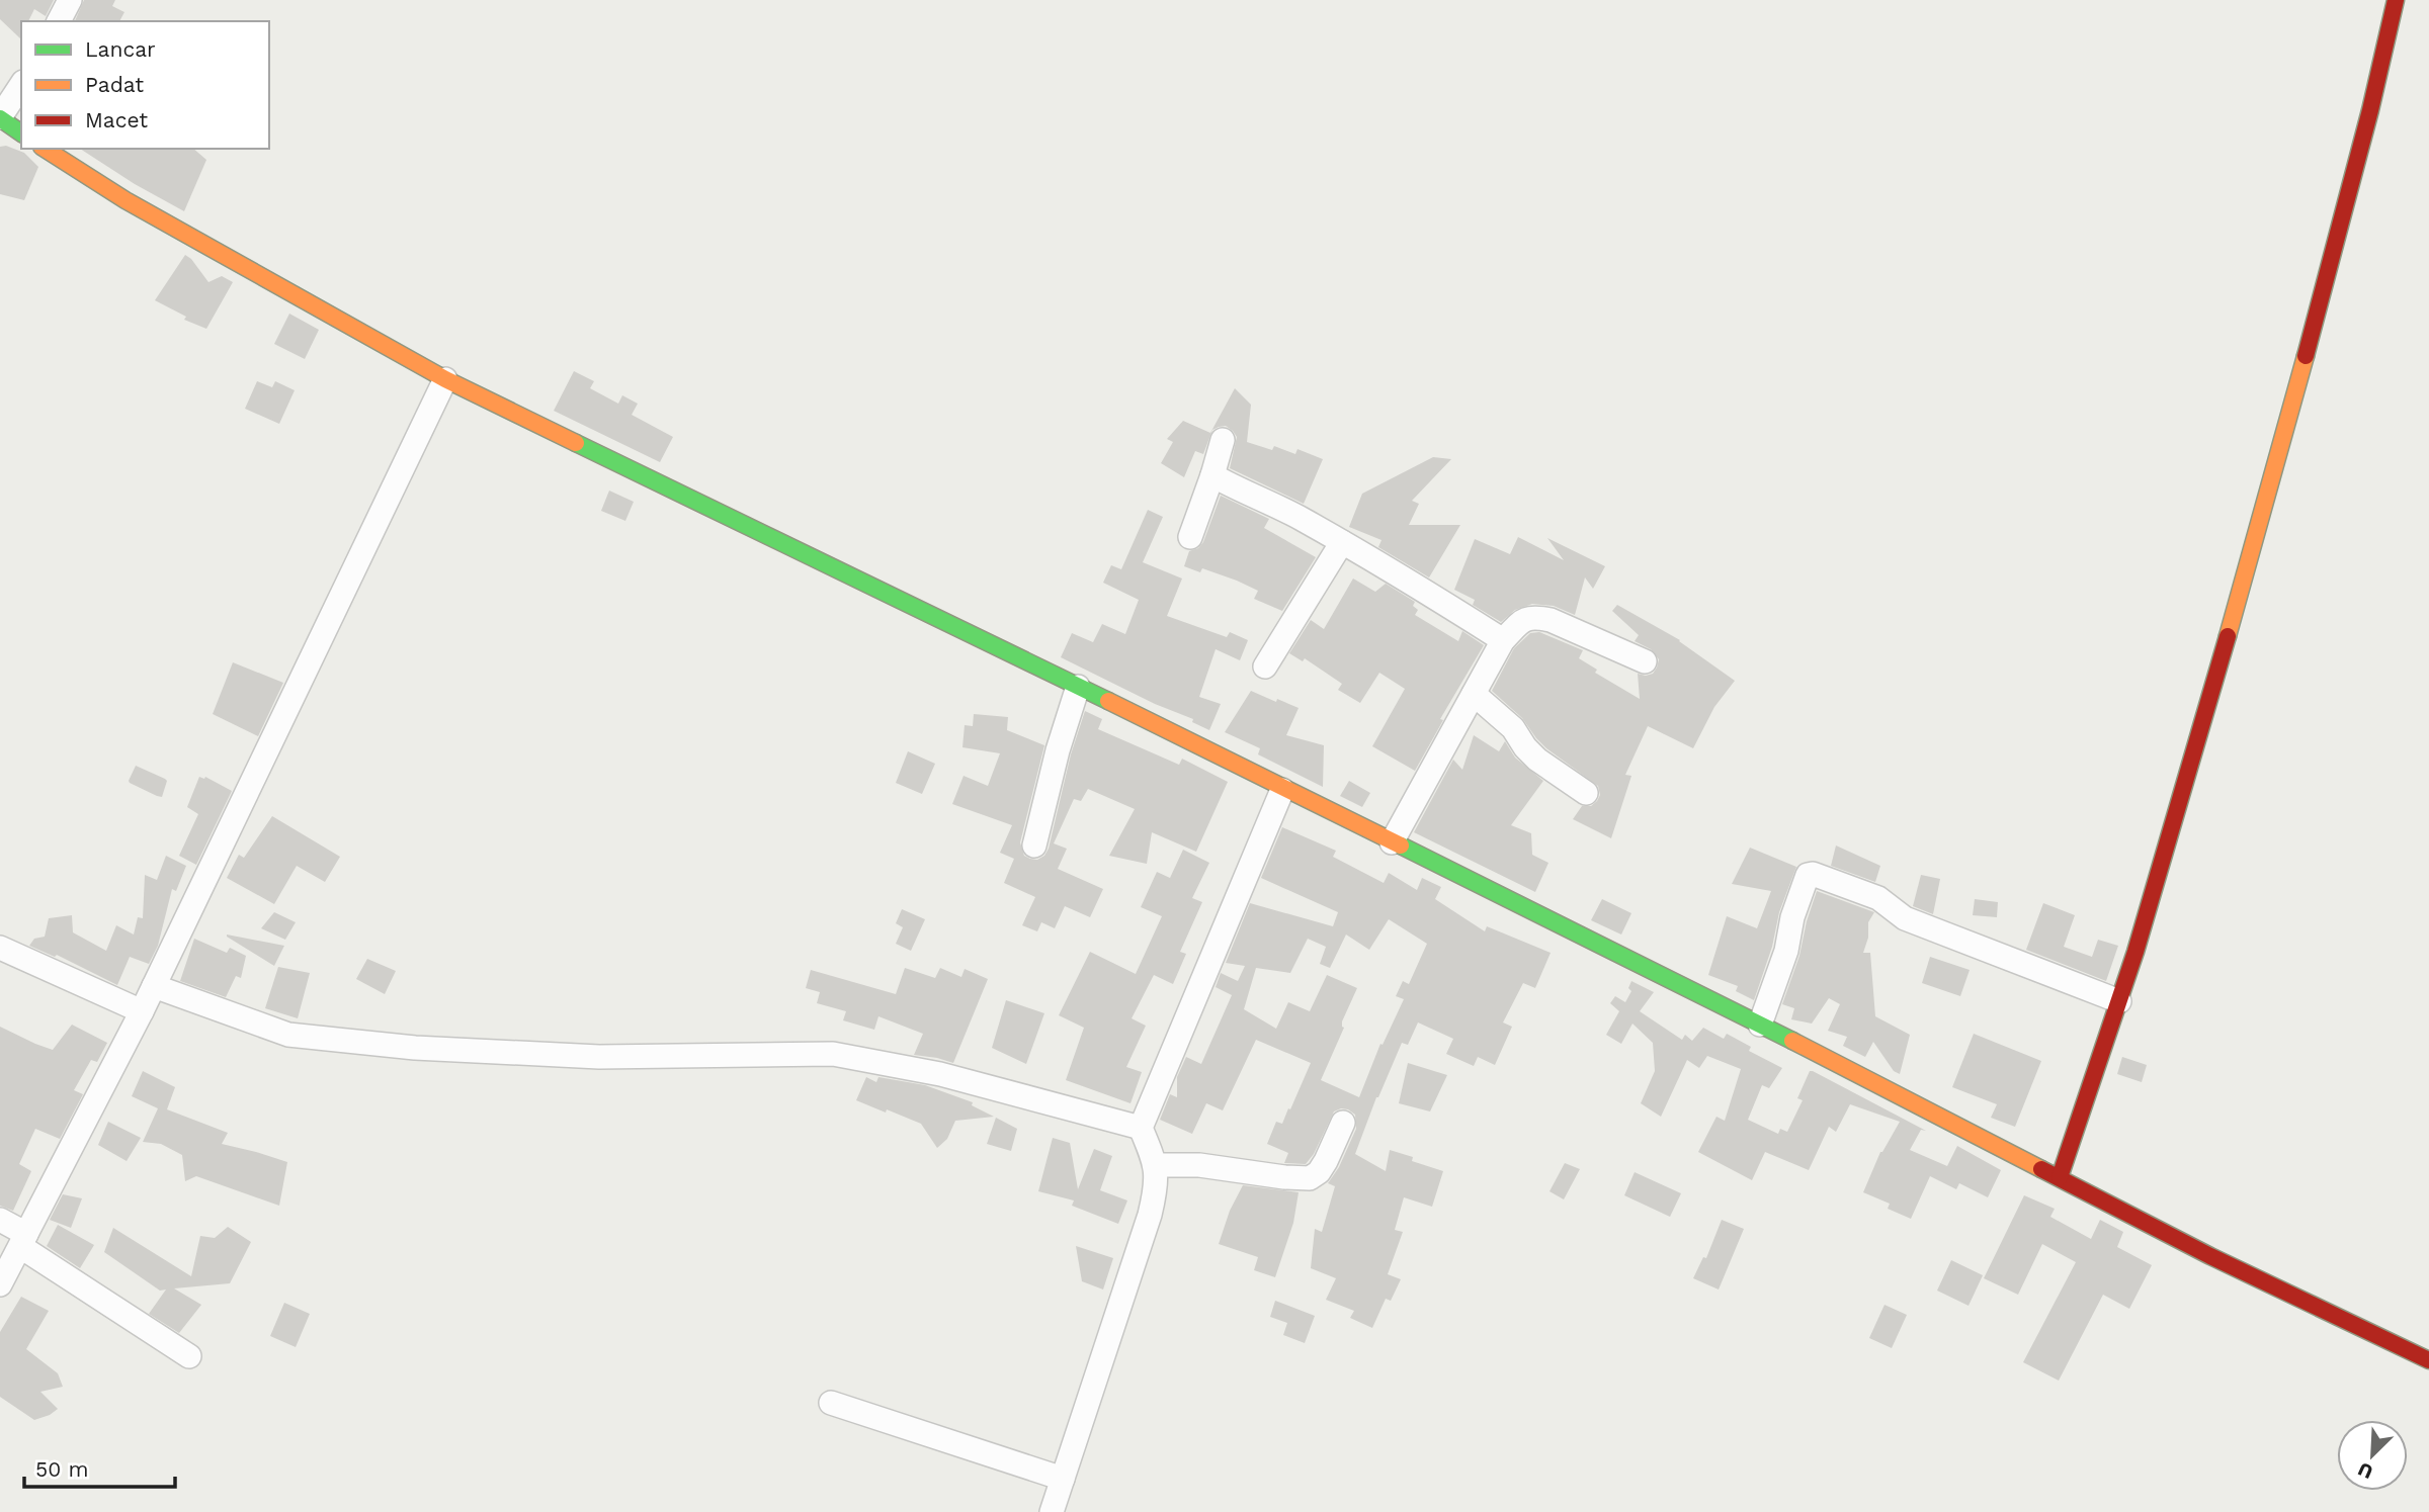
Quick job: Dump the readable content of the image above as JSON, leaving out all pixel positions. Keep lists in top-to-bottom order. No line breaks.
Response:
{"legend":["Lancar","Padat","Macet"],"scale_bar":"50 m","north":"bottom left"}
